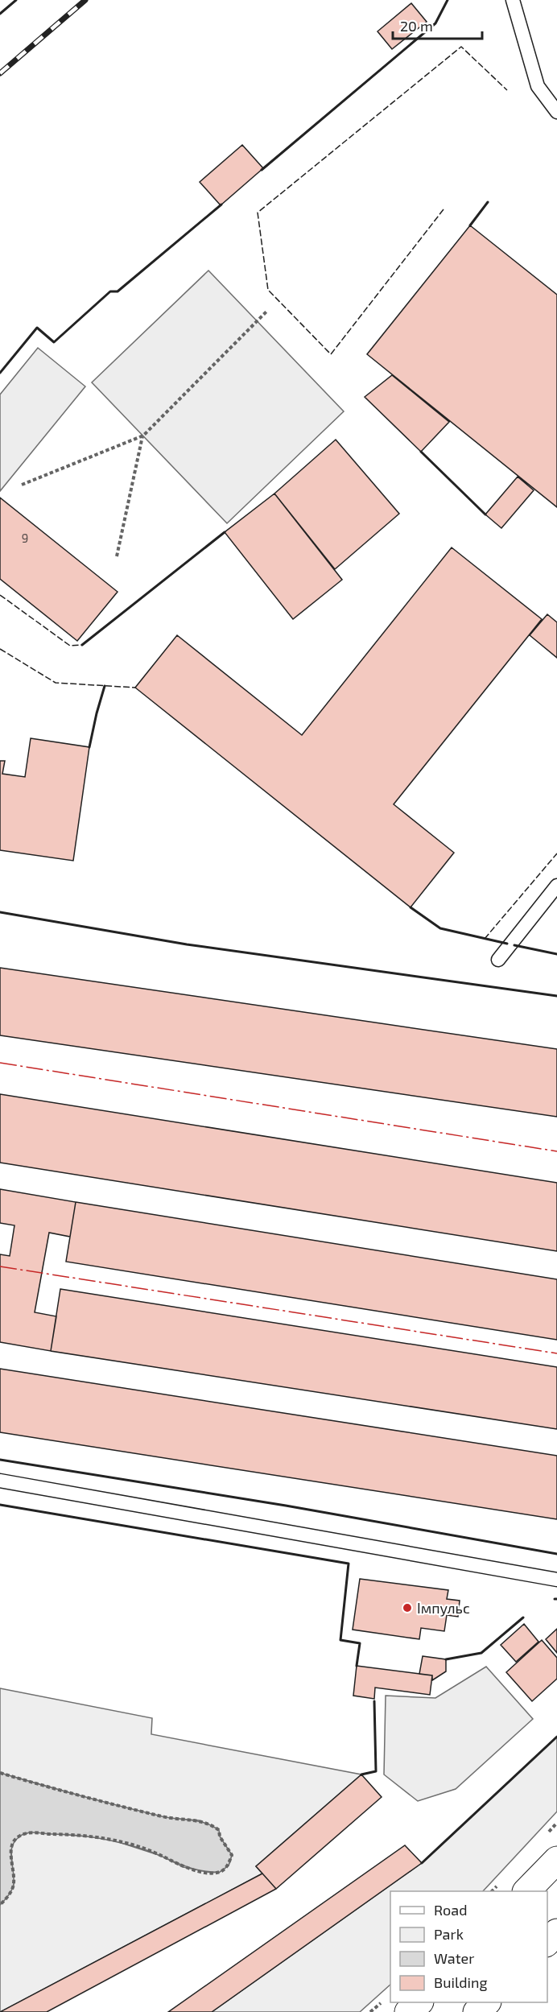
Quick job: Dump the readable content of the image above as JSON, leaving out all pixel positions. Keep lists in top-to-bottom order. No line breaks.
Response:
{"places":["Імпульс"],"house_numbers":["9"],"legend":["Road","Park","Water","Building"],"scale_bar":"20 m"}
